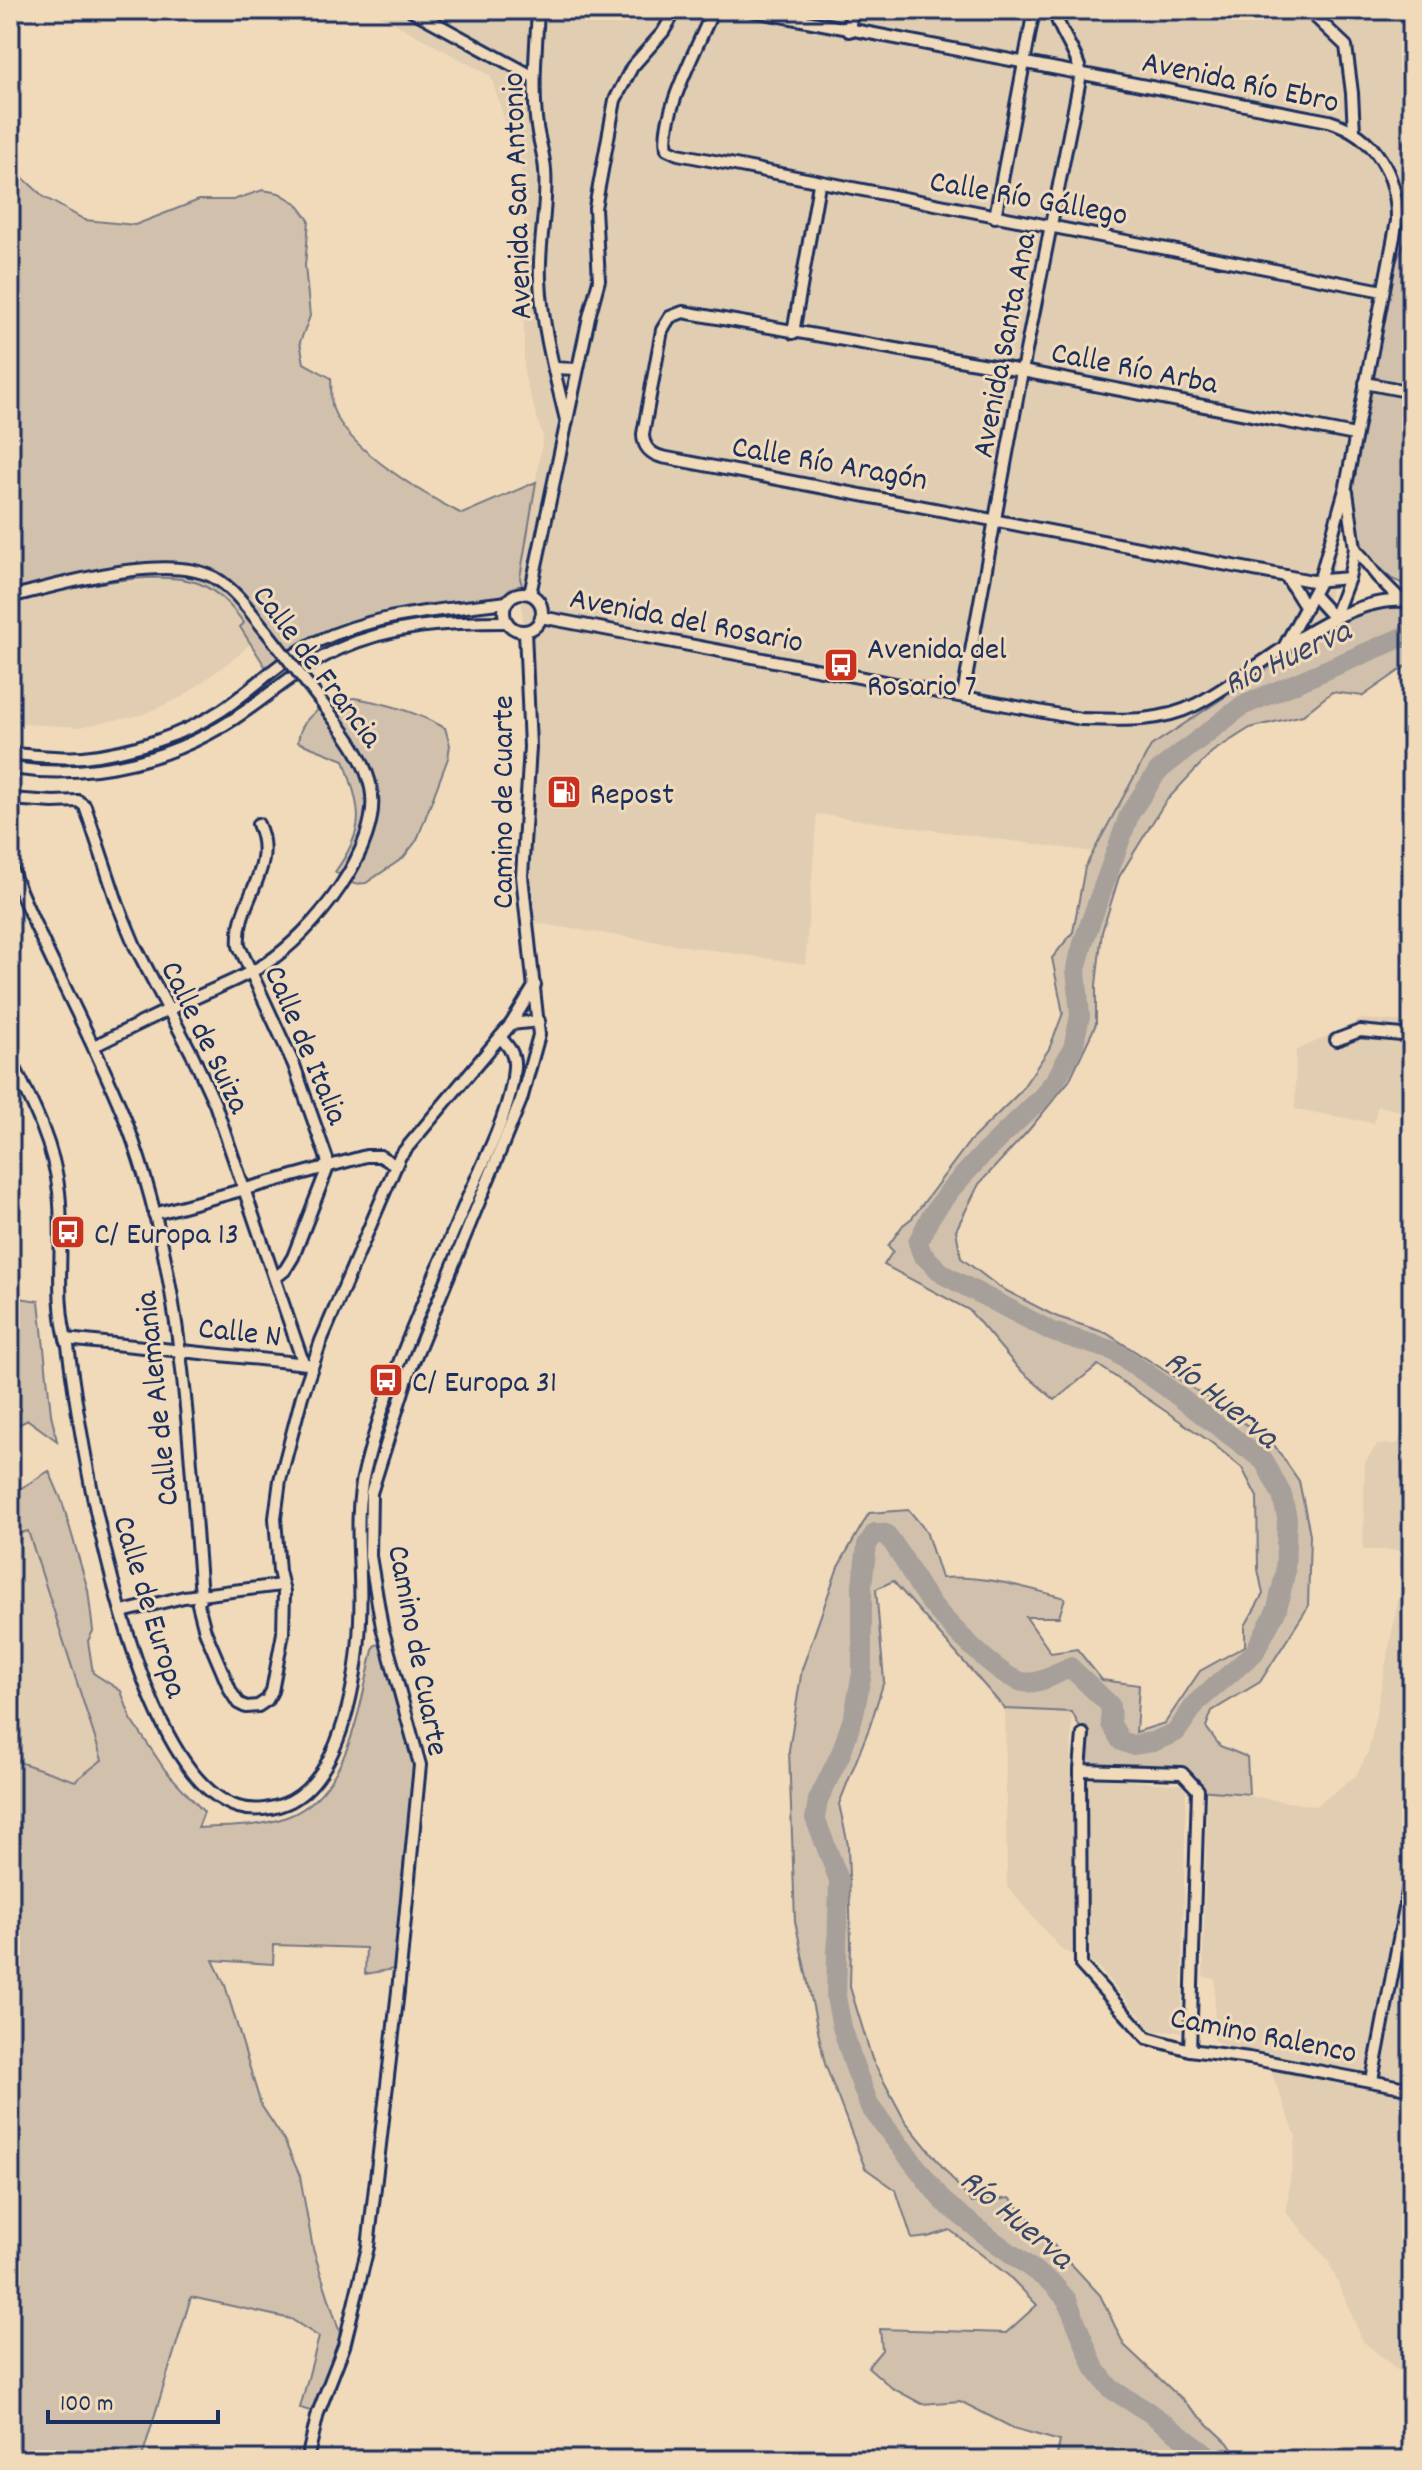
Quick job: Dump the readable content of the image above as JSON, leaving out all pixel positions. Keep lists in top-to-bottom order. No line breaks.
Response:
{"streets":{"street":["Avenida Río Ebro","Avenida San Antonio","Calle Río Gállego","Avenida Santa Ana","Calle Río Arba","Calle Río Aragón","Avenida del Rosario","Calle de Francia","Camino de Cuarte","Calle de Suiza","Calle de Italia","Calle N","Calle de Alemania","Calle de Europa","Camino Ralenco"]},"crossings":[["Avenida Río Ebro","Calle Río Gállego"],["Avenida Río Ebro","Avenida Santa Ana"],["Avenida Río Ebro","Calle Río Arba"],["Avenida Río Ebro","Calle Río Aragón"],["Avenida Río Ebro","Avenida del Rosario"],["Calle Río Gállego","Avenida Santa Ana"],["Avenida Santa Ana","Calle Río Arba"],["Avenida Santa Ana","Calle Río Aragón"],["Avenida Santa Ana","Avenida del Rosario"],["Calle Río Arba","Calle Río Aragón"],["Avenida del Rosario","Camino de Cuarte"],["Calle de Francia","Calle de Suiza"],["Calle de Francia","Calle de Italia"],["Calle de Francia","Calle de Alemania"],["Camino de Cuarte","Calle de Alemania"],["Calle de Suiza","Calle de Italia"],["Calle de Suiza","Calle N"],["Calle de Suiza","Calle de Alemania"],["Calle N","Calle de Alemania"],["Calle N","Calle de Europa"],["Calle de Alemania","Calle de Europa"]],"water":["Río Huerva"],"places":{"bus stop":["Avenida del Rosario 7","C/ Europa 13","C/ Europa 31"],"fuel station":["Repost"]},"scale_bar":"100 m"}
